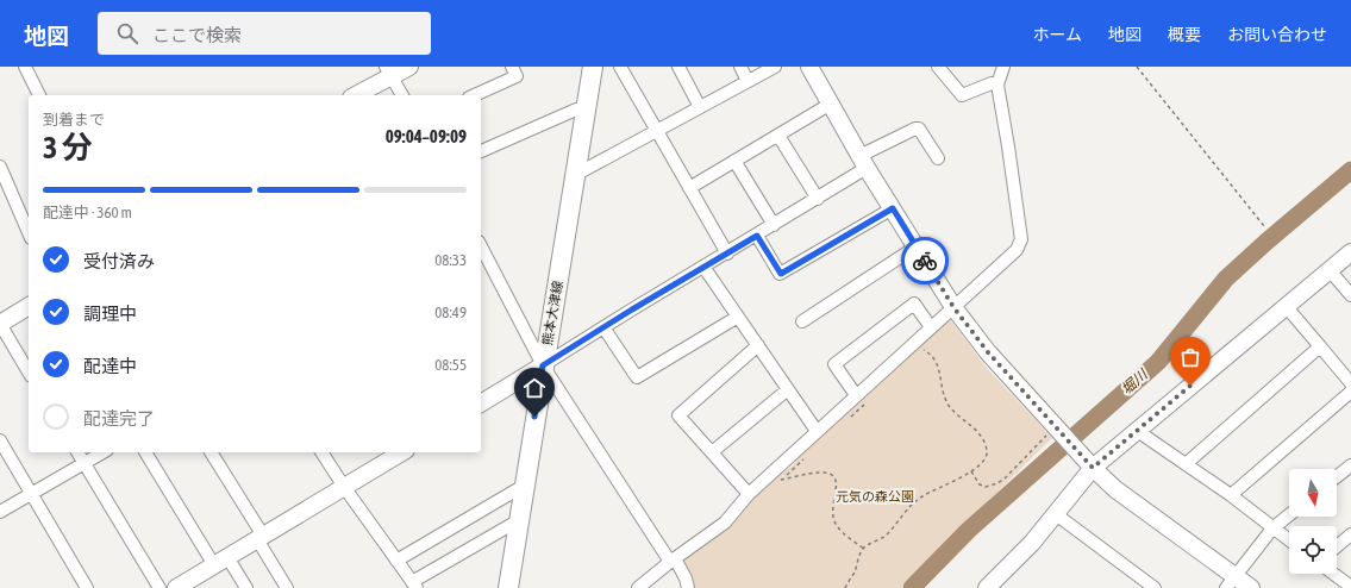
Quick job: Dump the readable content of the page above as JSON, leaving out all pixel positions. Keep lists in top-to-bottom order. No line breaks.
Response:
{"streets":{"main road":["熊本大津線"]},"water":["堀川"],"parks":["元気の森公園"],"north":"bottom","page":{"header":"地図","search":"ここで検索","nav":["ホーム","地図","概要","お問い合わせ"],"heading":["3 分","到着まで","09:04–09:09"],"bar":"配達中 · 360 m","list":[["受付済み","08:33"],["調理中","08:49"],["配達中","08:55"],"配達完了"]}}
